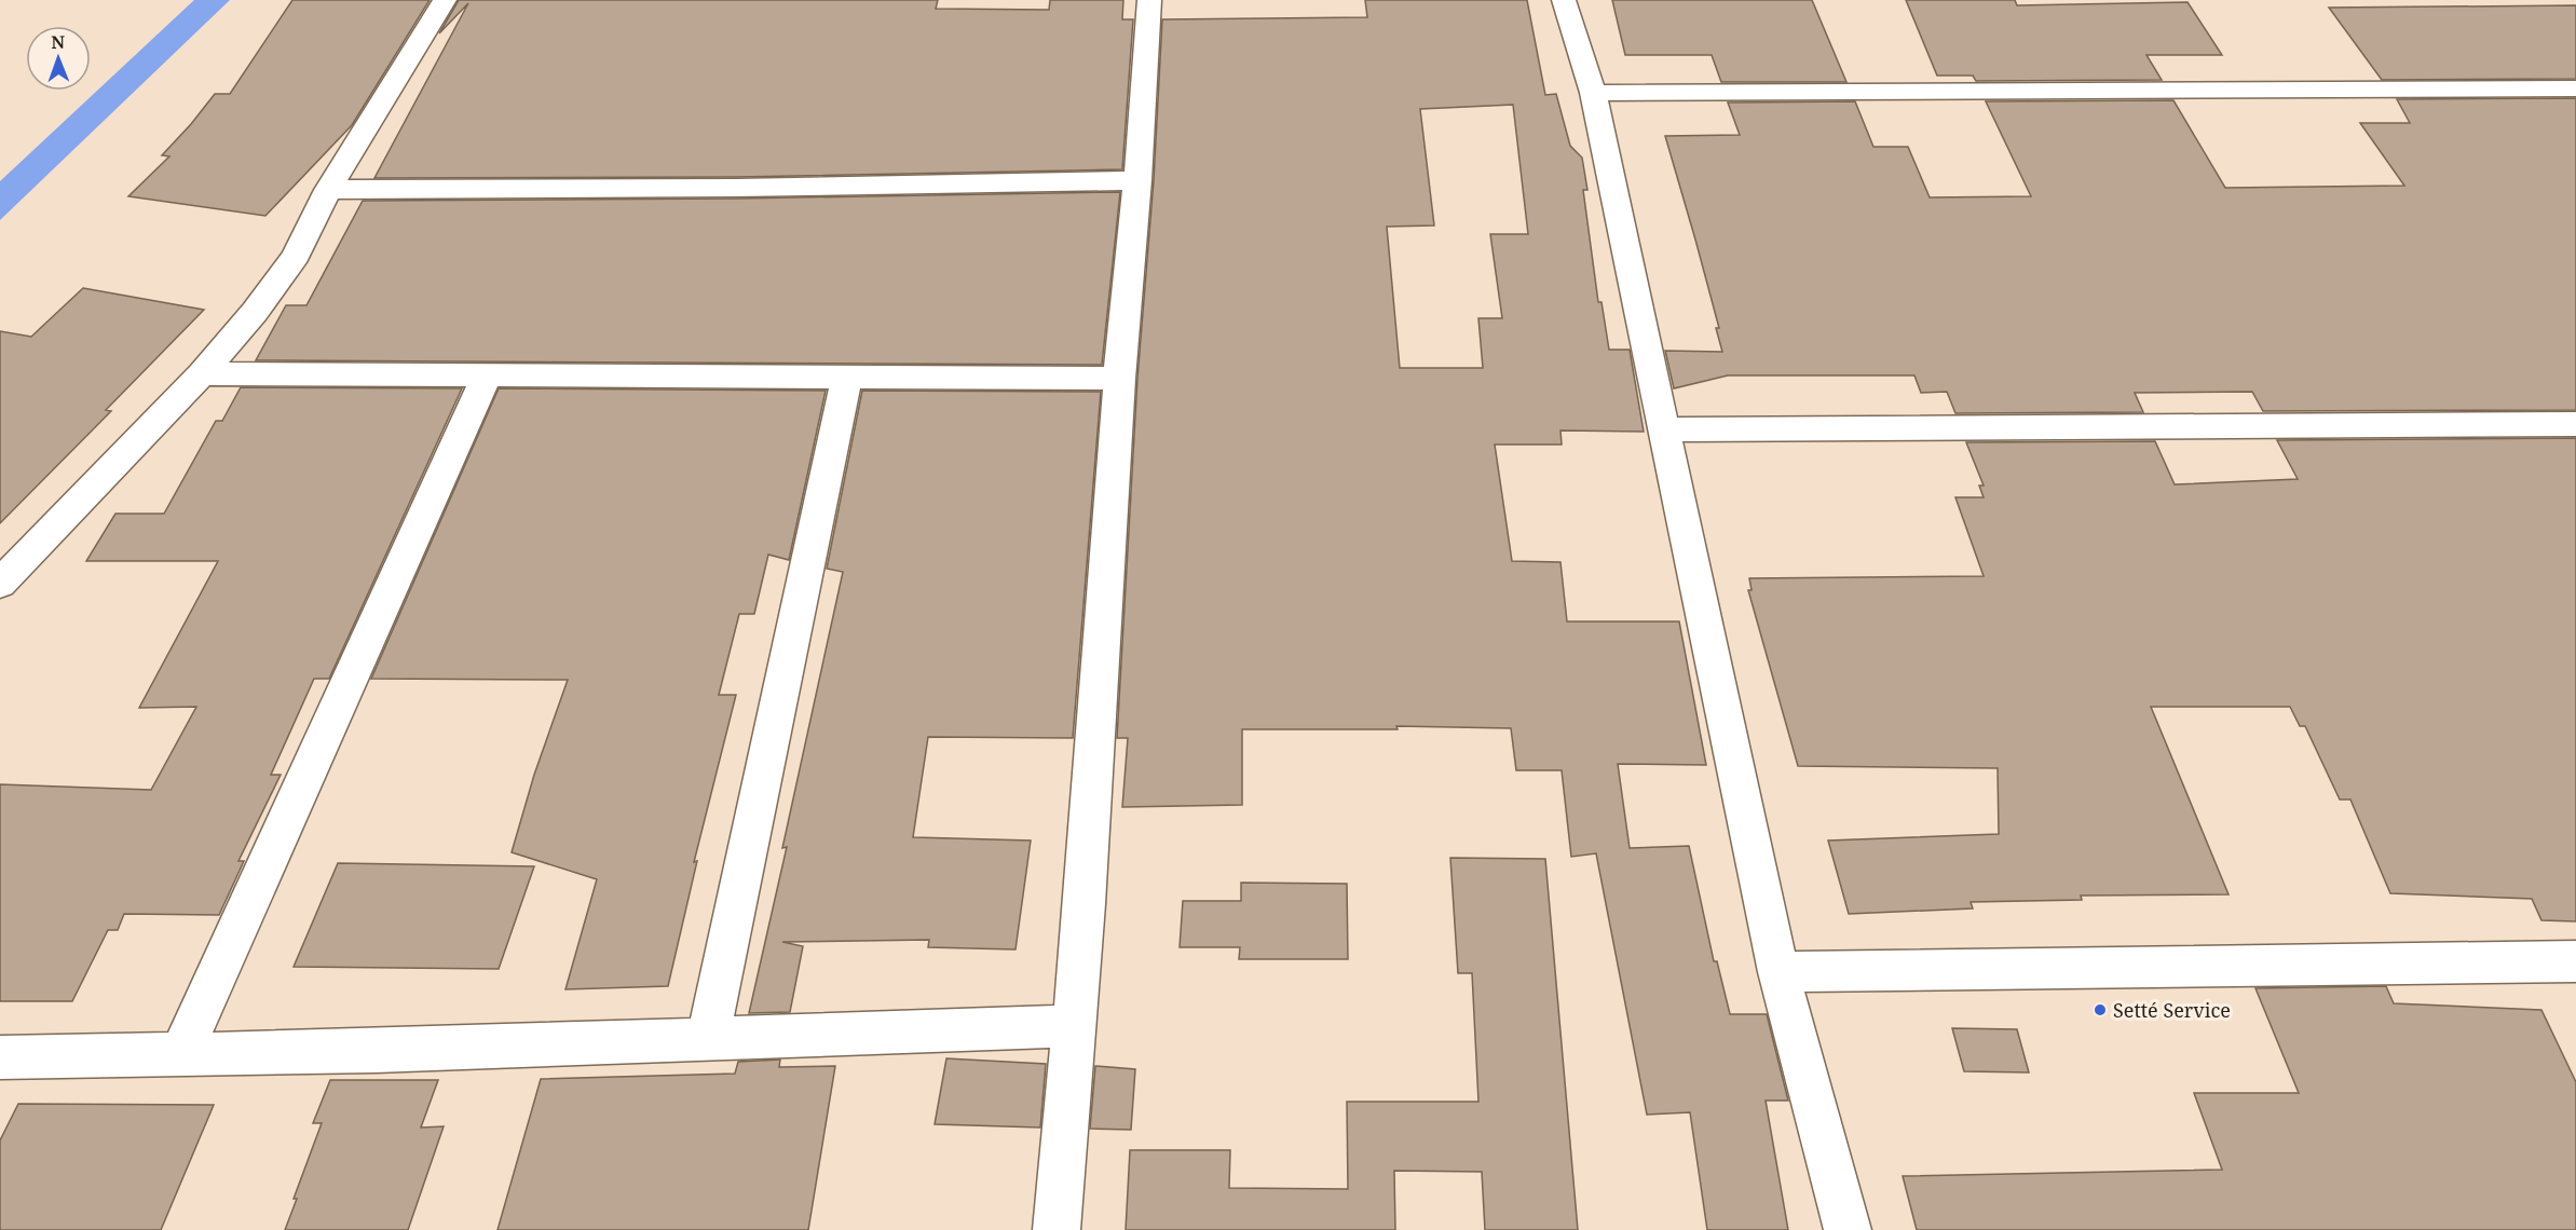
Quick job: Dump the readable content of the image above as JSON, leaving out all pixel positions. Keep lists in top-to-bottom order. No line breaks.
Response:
{"places":["Setté Service"],"north":"top"}
